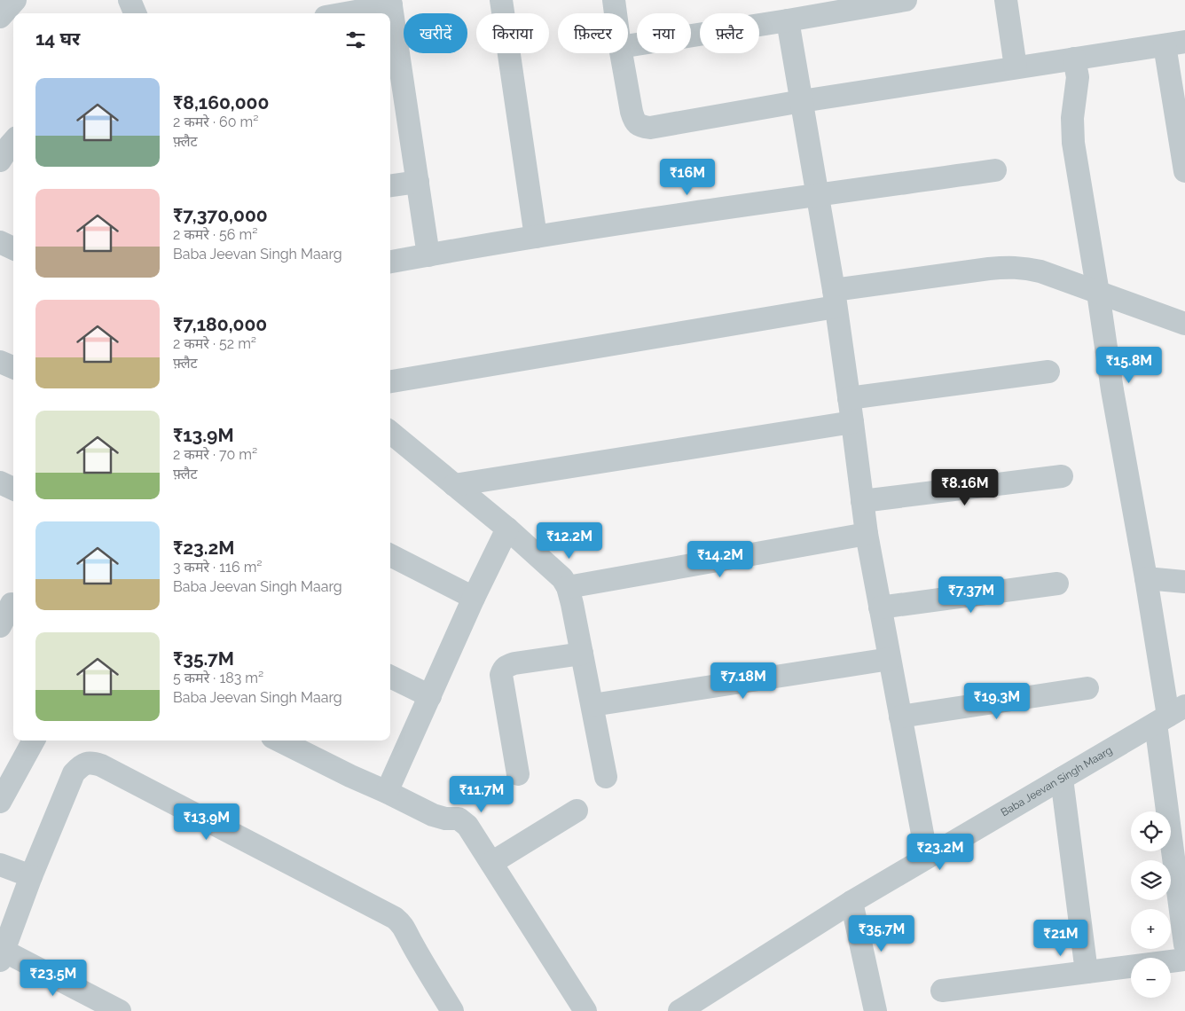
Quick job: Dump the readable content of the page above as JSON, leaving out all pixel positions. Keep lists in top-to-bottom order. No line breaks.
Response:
{"streets":{"street":["Baba Jeevan Singh Maarg"]},"page":{"chip":["खरीदें","किराया","फ़िल्टर","नया","फ़्लैट"],"heading":"14 घर","list":[{"name":"₹8,160,000","note":"2 कमरे · 60 m² · फ़्लैट"},{"name":"₹7,370,000","note":"2 कमरे · 56 m² · Baba Jeevan Singh Maarg"},{"name":"₹7,180,000","note":"2 कमरे · 52 m² · फ़्लैट"},{"name":"₹13.9M","note":"2 कमरे · 70 m² · फ़्लैट"},{"name":"₹23.2M","note":"3 कमरे · 116 m² · Baba Jeevan Singh Maarg"},{"name":"₹35.7M","note":"5 कमरे · 183 m² · Baba Jeevan Singh Maarg"}],"price":["₹16M","₹15.8M","₹8.16M","₹12.2M","₹14.2M","₹7.37M","₹7.18M","₹19.3M","₹11.7M","₹13.9M","₹23.2M","₹35.7M","₹21M","₹23.5M"],"map_buttons":["+","−"]}}
